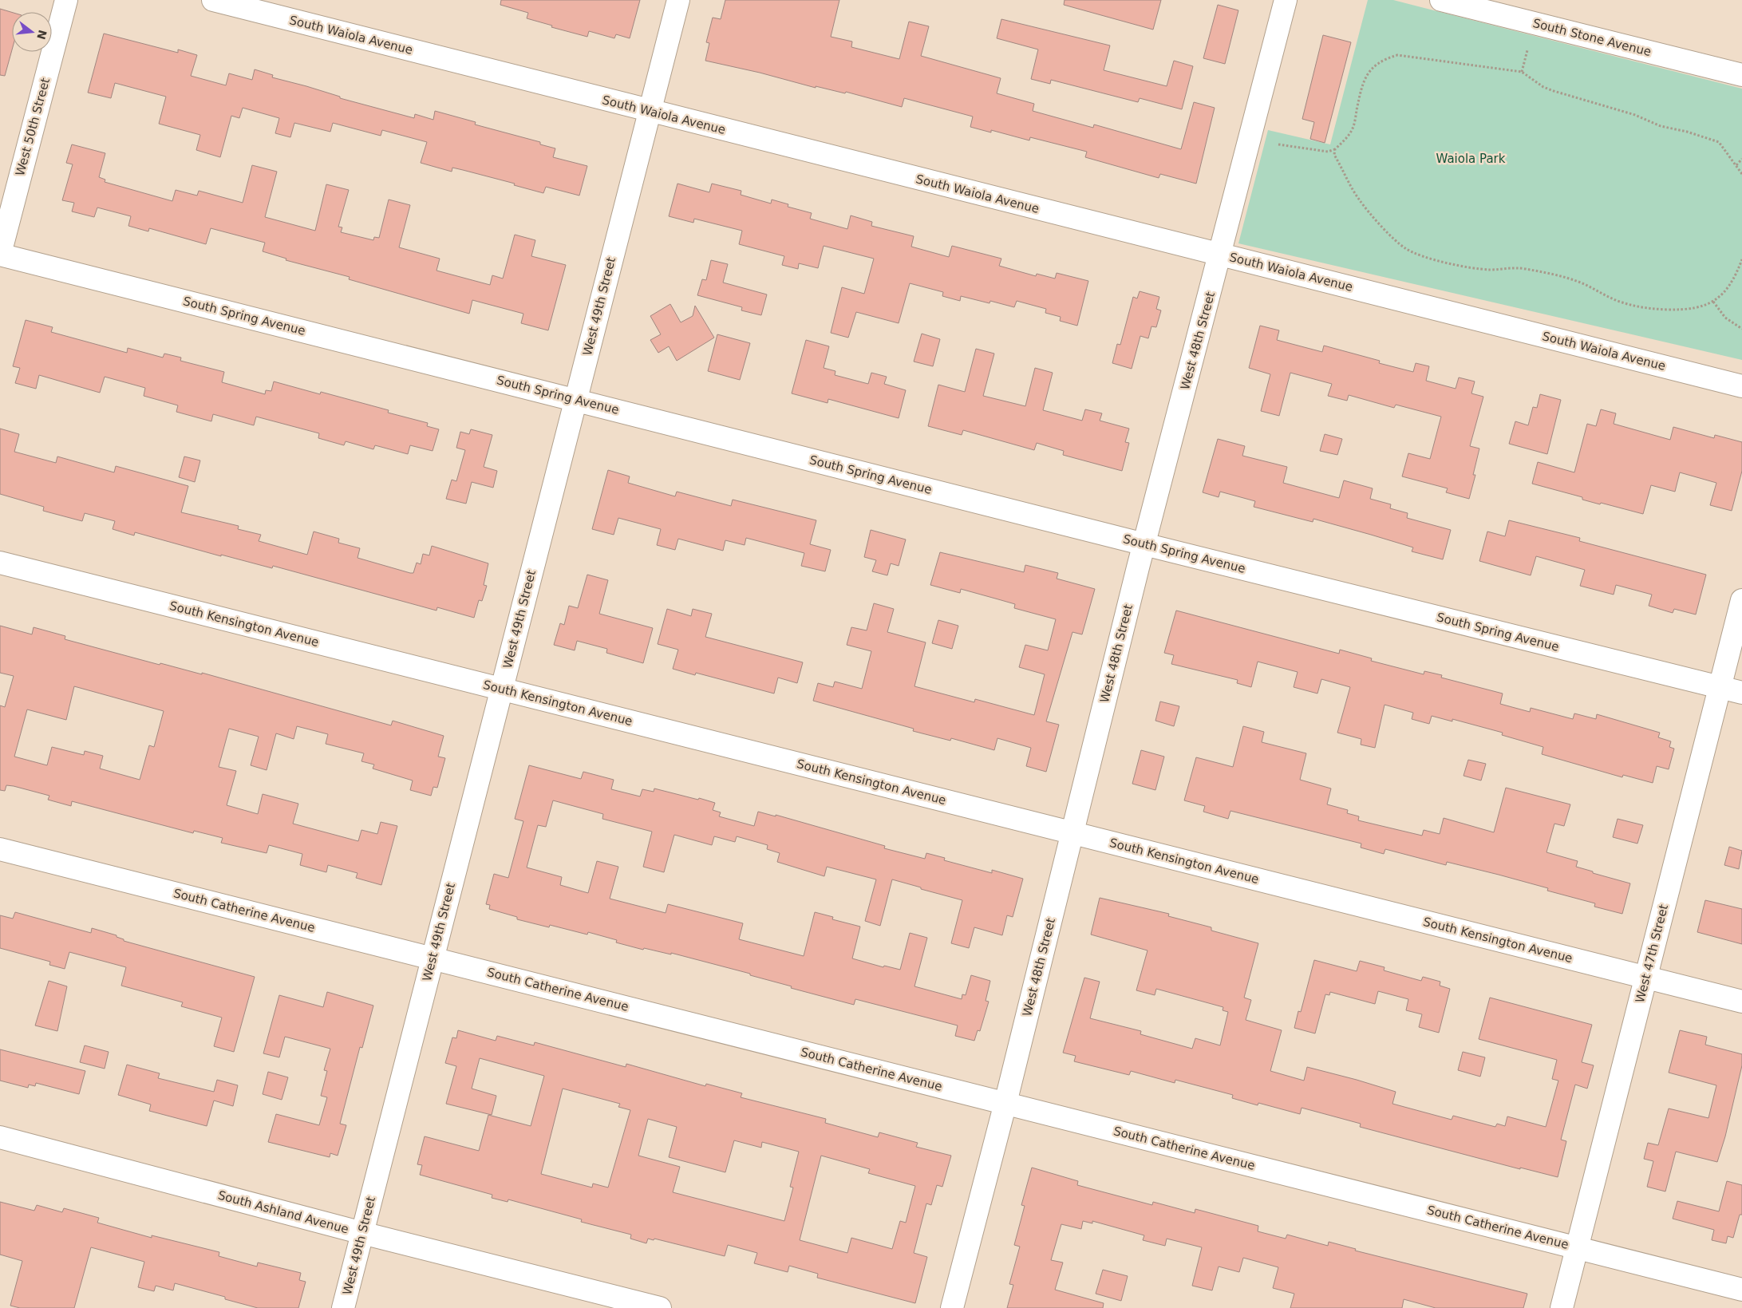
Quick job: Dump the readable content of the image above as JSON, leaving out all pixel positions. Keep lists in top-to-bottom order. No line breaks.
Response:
{"streets":{"street":["South Waiola Avenue","South Stone Avenue","West 50th Street","West 49th Street","South Spring Avenue","West 48th Street","South Kensington Avenue","South Catherine Avenue","West 47th Street","South Ashland Avenue"]},"crossings":[["South Waiola Avenue","West 49th Street"],["South Waiola Avenue","West 48th Street"],["West 50th Street","South Spring Avenue"],["West 49th Street","South Spring Avenue"],["West 49th Street","South Kensington Avenue"],["West 49th Street","South Catherine Avenue"],["West 49th Street","South Ashland Avenue"],["South Spring Avenue","West 48th Street"],["South Spring Avenue","West 47th Street"],["West 48th Street","South Kensington Avenue"],["West 48th Street","South Catherine Avenue"],["South Kensington Avenue","West 47th Street"],["South Catherine Avenue","West 47th Street"]],"parks":["Waiola Park"],"north":"right"}
